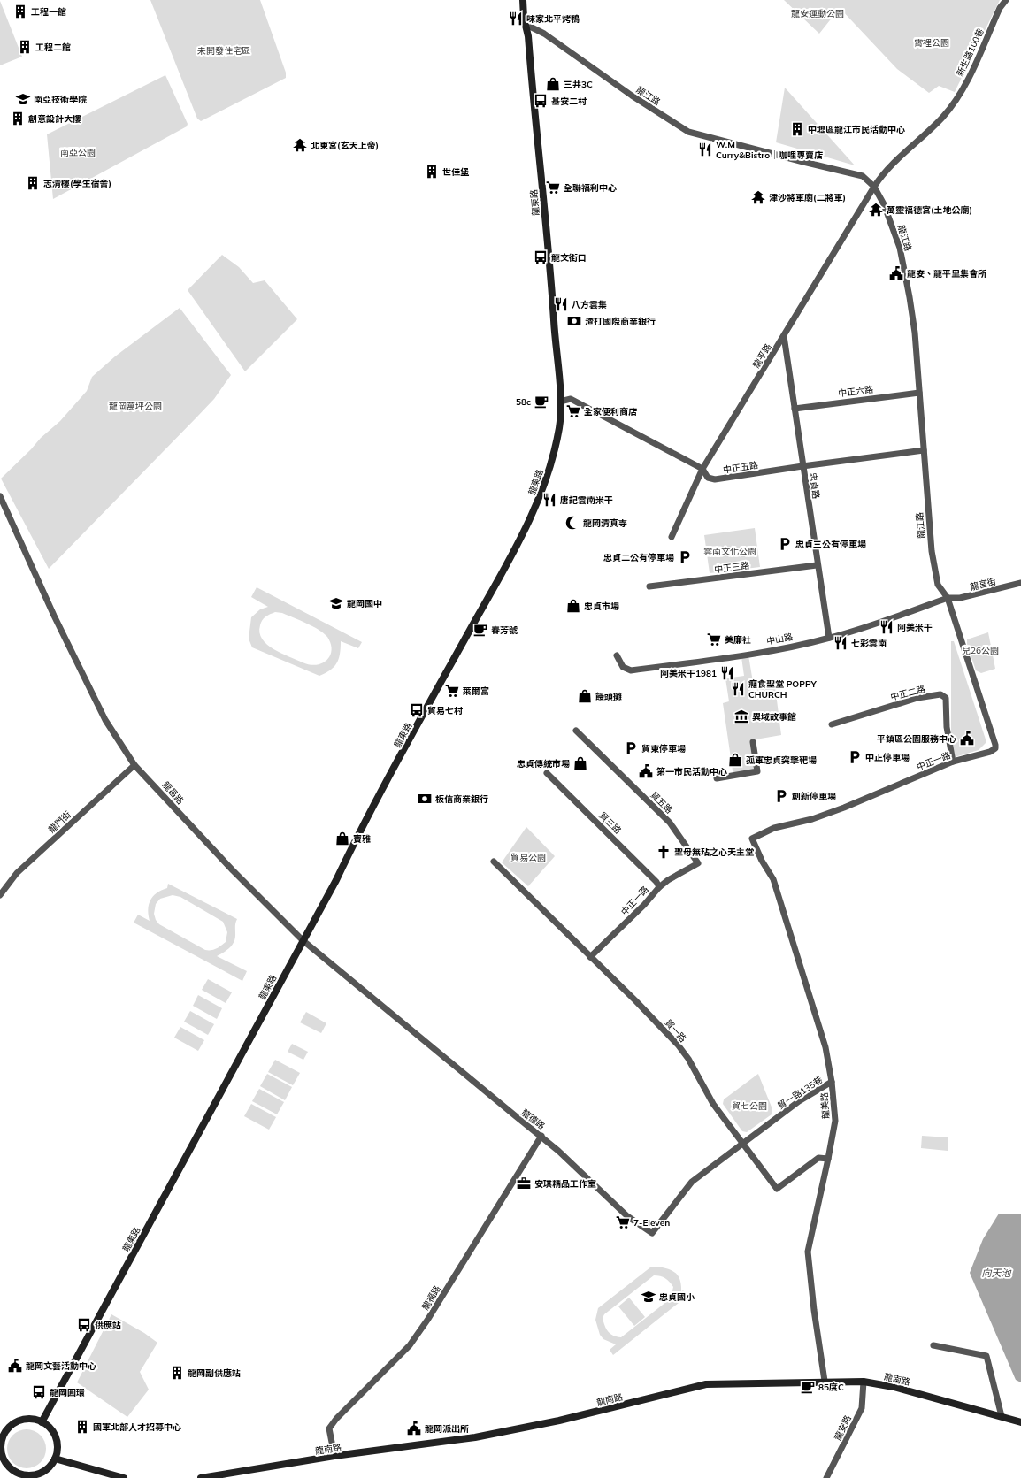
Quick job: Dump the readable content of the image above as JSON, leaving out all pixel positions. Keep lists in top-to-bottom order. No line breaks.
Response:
{"streets":{"street":["新生路100巷","龍江路","龍東路","龍平路","中正六路","中正五路","忠貞路","中正三路","龍宮街","中山路","中正二路","中正一路","龍昌路","貿五路","龍門街","貿三路","貿一路","貿一路135巷","龍美路","龍德路","龍福路","龍南路","龍安路"]},"crossings":[["新生路100巷","龍江路"],["新生路100巷","龍平路"],["龍江路","龍東路"],["龍江路","龍平路"],["龍江路","中正六路"],["龍江路","中正五路"],["龍江路","龍宮街"],["龍江路","中山路"],["龍江路","中正一路"],["龍東路","中正五路"],["龍東路","龍昌路"],["龍東路","龍德路"],["龍平路","中正五路"],["龍平路","忠貞路"],["中正六路","忠貞路"],["中正五路","忠貞路"],["忠貞路","中正三路"],["忠貞路","中山路"],["龍宮街","中山路"],["龍宮街","中正一路"],["中山路","中正一路"],["中正二路","中正一路"],["中正一路","貿五路"],["中正一路","貿三路"],["中正一路","貿一路"],["中正一路","龍美路"],["龍昌路","龍門街"],["龍昌路","龍德路"],["貿一路","貿一路135巷"],["貿一路","龍美路"],["貿一路","龍德路"],["貿一路135巷","龍美路"],["貿一路135巷","龍德路"],["龍美路","龍南路"],["龍德路","龍福路"],["龍福路","龍南路"],["龍南路","龍安路"]],"water":["向天池"],"parks":["龍安運動公園","霄裡公園","未開發住宅區","南亞公園","龍岡萬坪公園","雲南文化公園","兒26公園","貿易公園","貿七公園"],"places":{"building":["工程一館","工程二館","創意設計大樓","中壢區龍江市民活動中心","世佳堡","志清樓(學生宿舍)","龍岡副供應站","國軍北部人才招募中心"],"restaurant":["味家北平烤鴨","W.M Curry&Bistro｜咖哩專賣店","八方雲集","唐記雲南米干","阿美米干","七彩雲南","阿美米干1981","癮食聖堂 POPPY CHURCH"],"shop":["三井3C","忠貞市場","饅頭攤","孤軍忠貞突擊靶場","忠貞傳統市場","寶雅"],"school or university":["南亞技術學院","龍岡國中","忠貞國小"],"bus stop":["基安二村","龍文街口","貿易七村","供應站","龍岡圓環"],"temple":["北東宮(玄天上帝)","津沙將軍廟(二將軍)","萬靈福德宮(土地公廟)"],"supermarket":["全聯福利中心","全家便利商店","美廉社","萊爾富","7-Eleven"],"public building":["龍安、龍平里集會所","平鎮區公園服務中心","第一市民活動中心","龍岡文藝活動中心","龍岡派出所"],"bank":["渣打國際商業銀行","板信商業銀行"],"cafe":["58c","春芳號","85度C"],"mosque":["龍岡清真寺"],"parking":["忠貞三公有停車場","忠貞二公有停車場","貿東停車場","中正停車場","創新停車場"],"museum":["異域故事館"],"church":["聖母無玷之心天主堂"],"office":["安琪精品工作室"]}}
